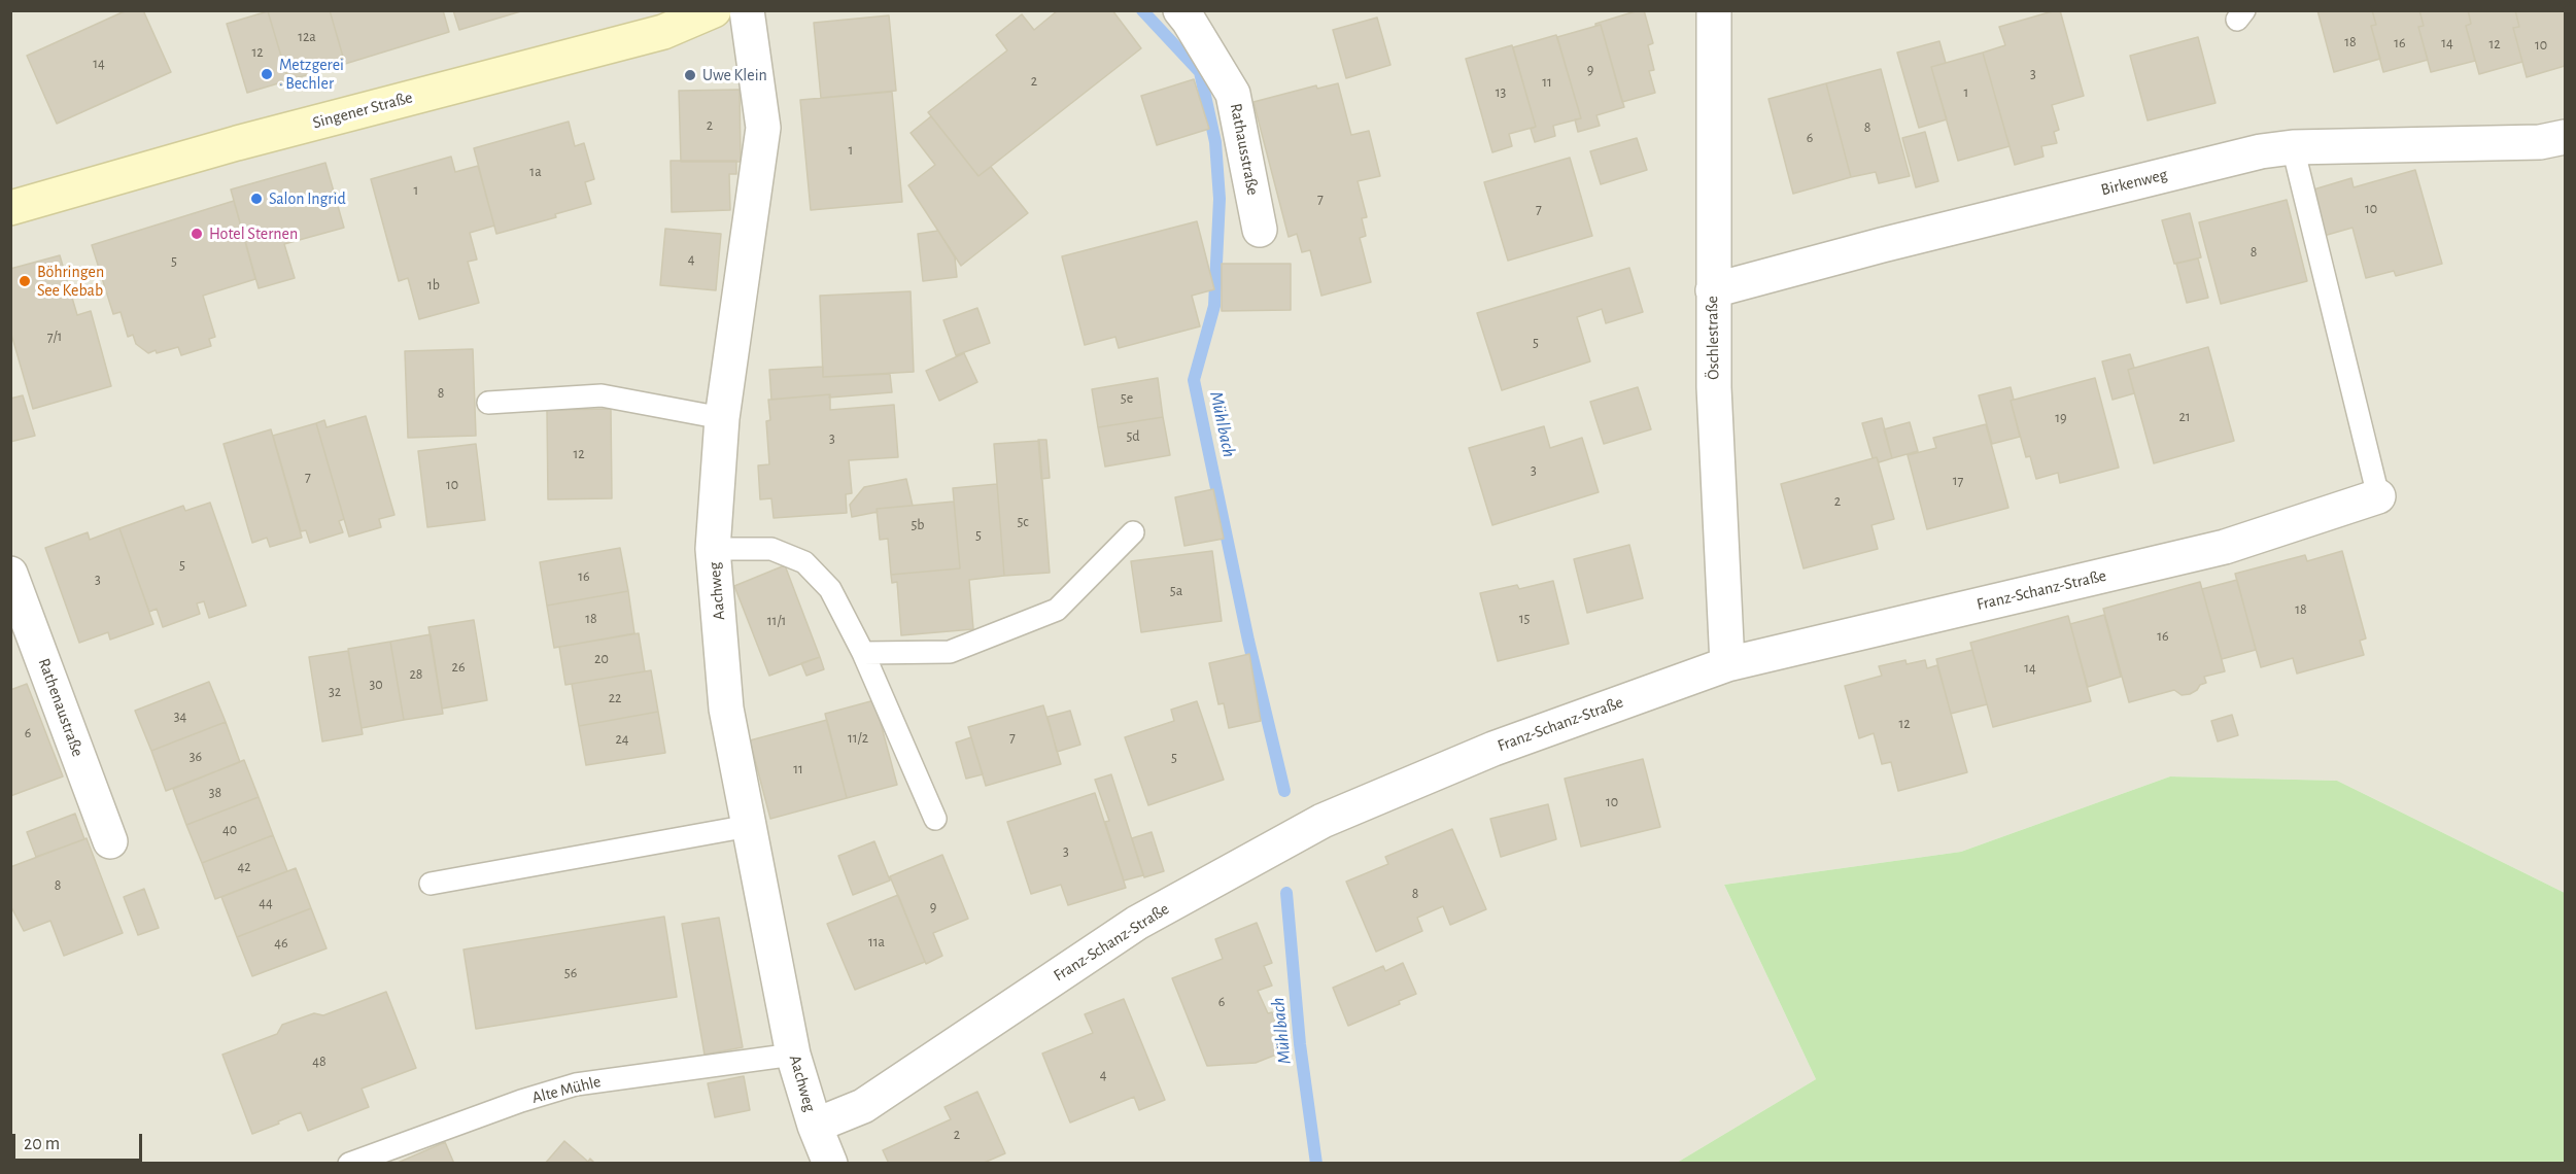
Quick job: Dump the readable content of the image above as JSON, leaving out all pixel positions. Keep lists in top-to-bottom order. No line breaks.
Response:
{"streets":{"street":["Singener Straße","Rathausstraße","Birkenweg","Öschlestraße","Franz-Schanz-Straße","Aachweg","Rathenaustraße"],"lane":["Alte Mühle"]},"crossings":[["Birkenweg","Öschlestraße"],["Öschlestraße","Franz-Schanz-Straße"],["Franz-Schanz-Straße","Aachweg"],["Aachweg","Alte Mühle"]],"water":["Mühlbach"],"places":["Metzgerei · Bechler","Uwe Klein","Salon Ingrid","Hotel Sternen","Böhringen See Kebab"],"house_numbers":["12a","18","16","14","12","10","12","14","9","3","2","11","13","1","2","8","6","1","1a","1","7","7","10","8","4","5","1b","7/1","5","8","5e","21","19","5d","3","12","3","7","17","10","2","5c","5b","5","5","16","3","5a","18","18","15","11/1","16","20","26","14","28","30","32","22","34","12","6","7","11/2","24","36","5","11","38","10","40","3","42","8","8","44","9","11a","46","56","6","48","4","2"],"scale_bar":"20 m"}
